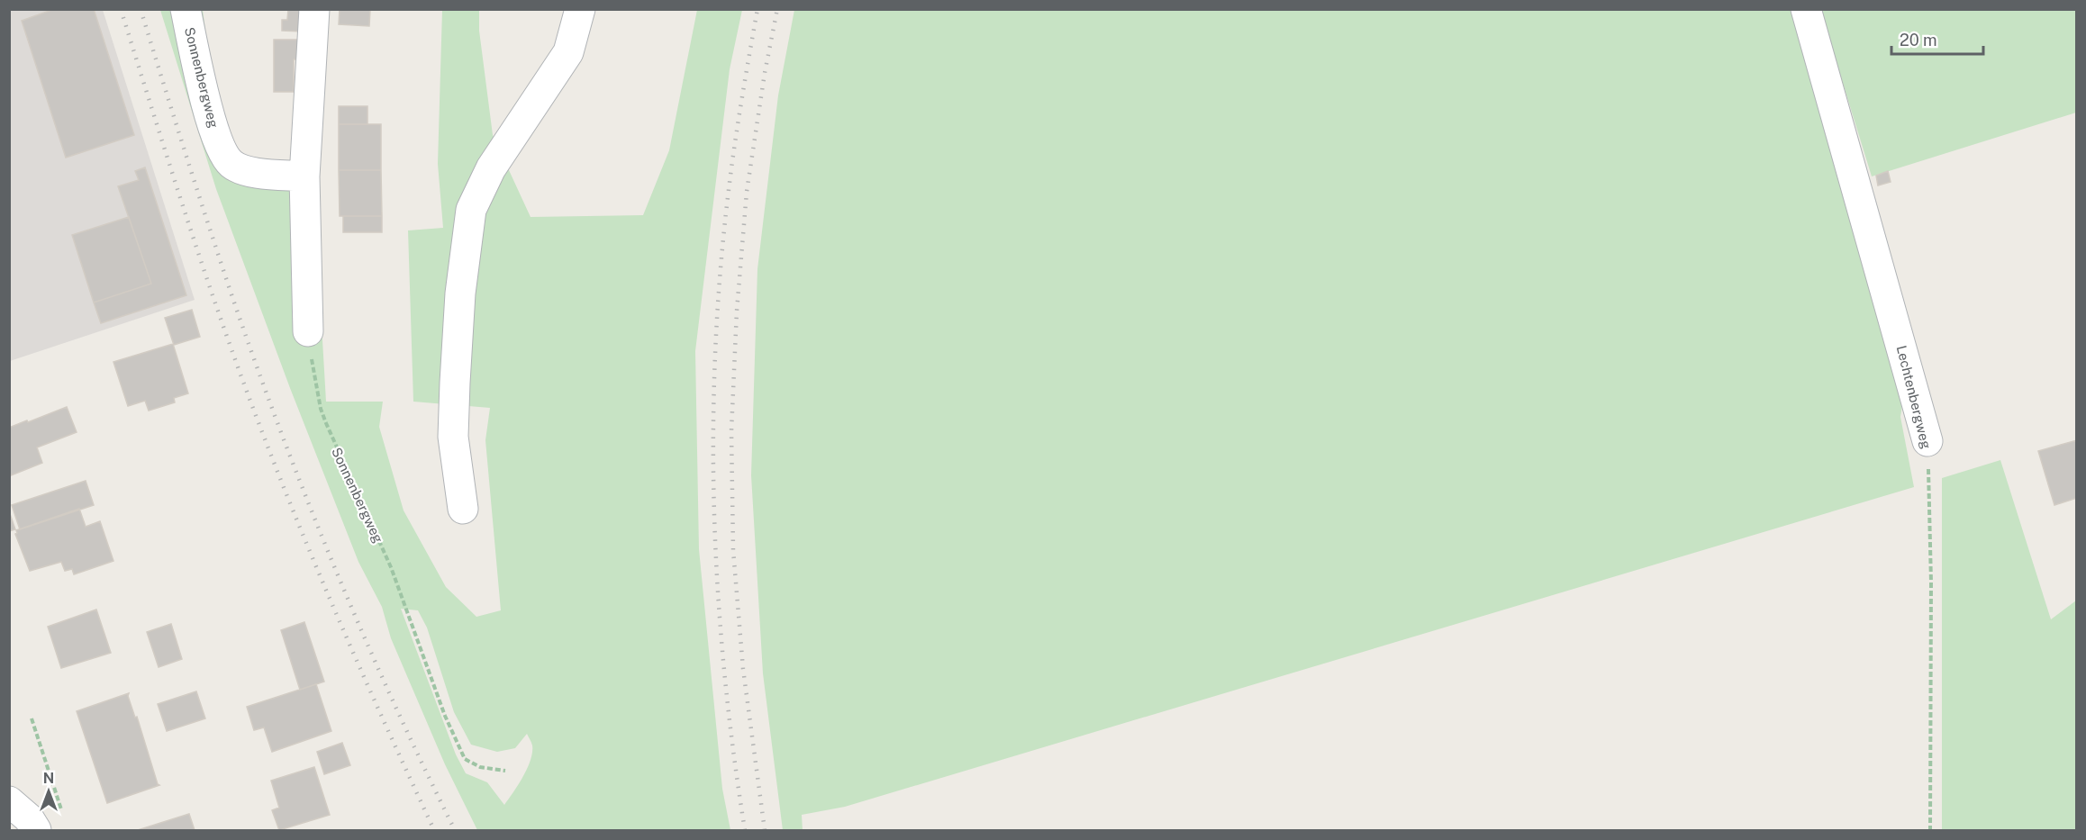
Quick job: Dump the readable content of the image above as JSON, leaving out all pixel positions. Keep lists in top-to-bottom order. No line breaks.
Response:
{"streets":{"street":["Sonnenbergweg","Lechtenbergweg"]},"scale_bar":"20 m","north":"top"}
